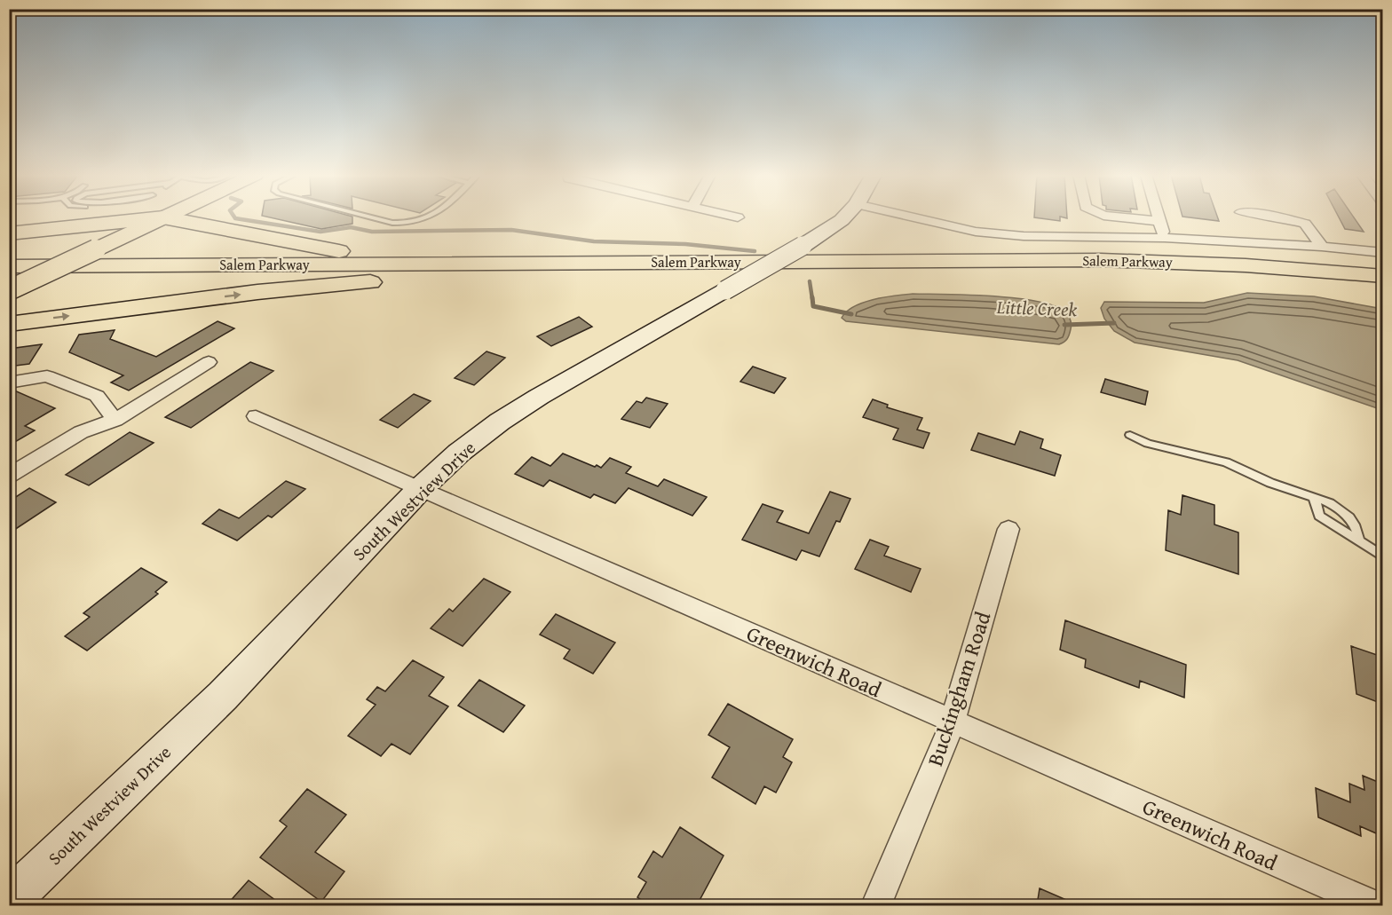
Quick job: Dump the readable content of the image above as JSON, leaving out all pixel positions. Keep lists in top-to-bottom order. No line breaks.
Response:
{"streets":{"main road":["Salem Parkway"],"street":["South Westview Drive","Greenwich Road","Buckingham Road"]},"crossings":[["South Westview Drive","Greenwich Road"],["Greenwich Road","Buckingham Road"]],"water":["Little Creek"]}
